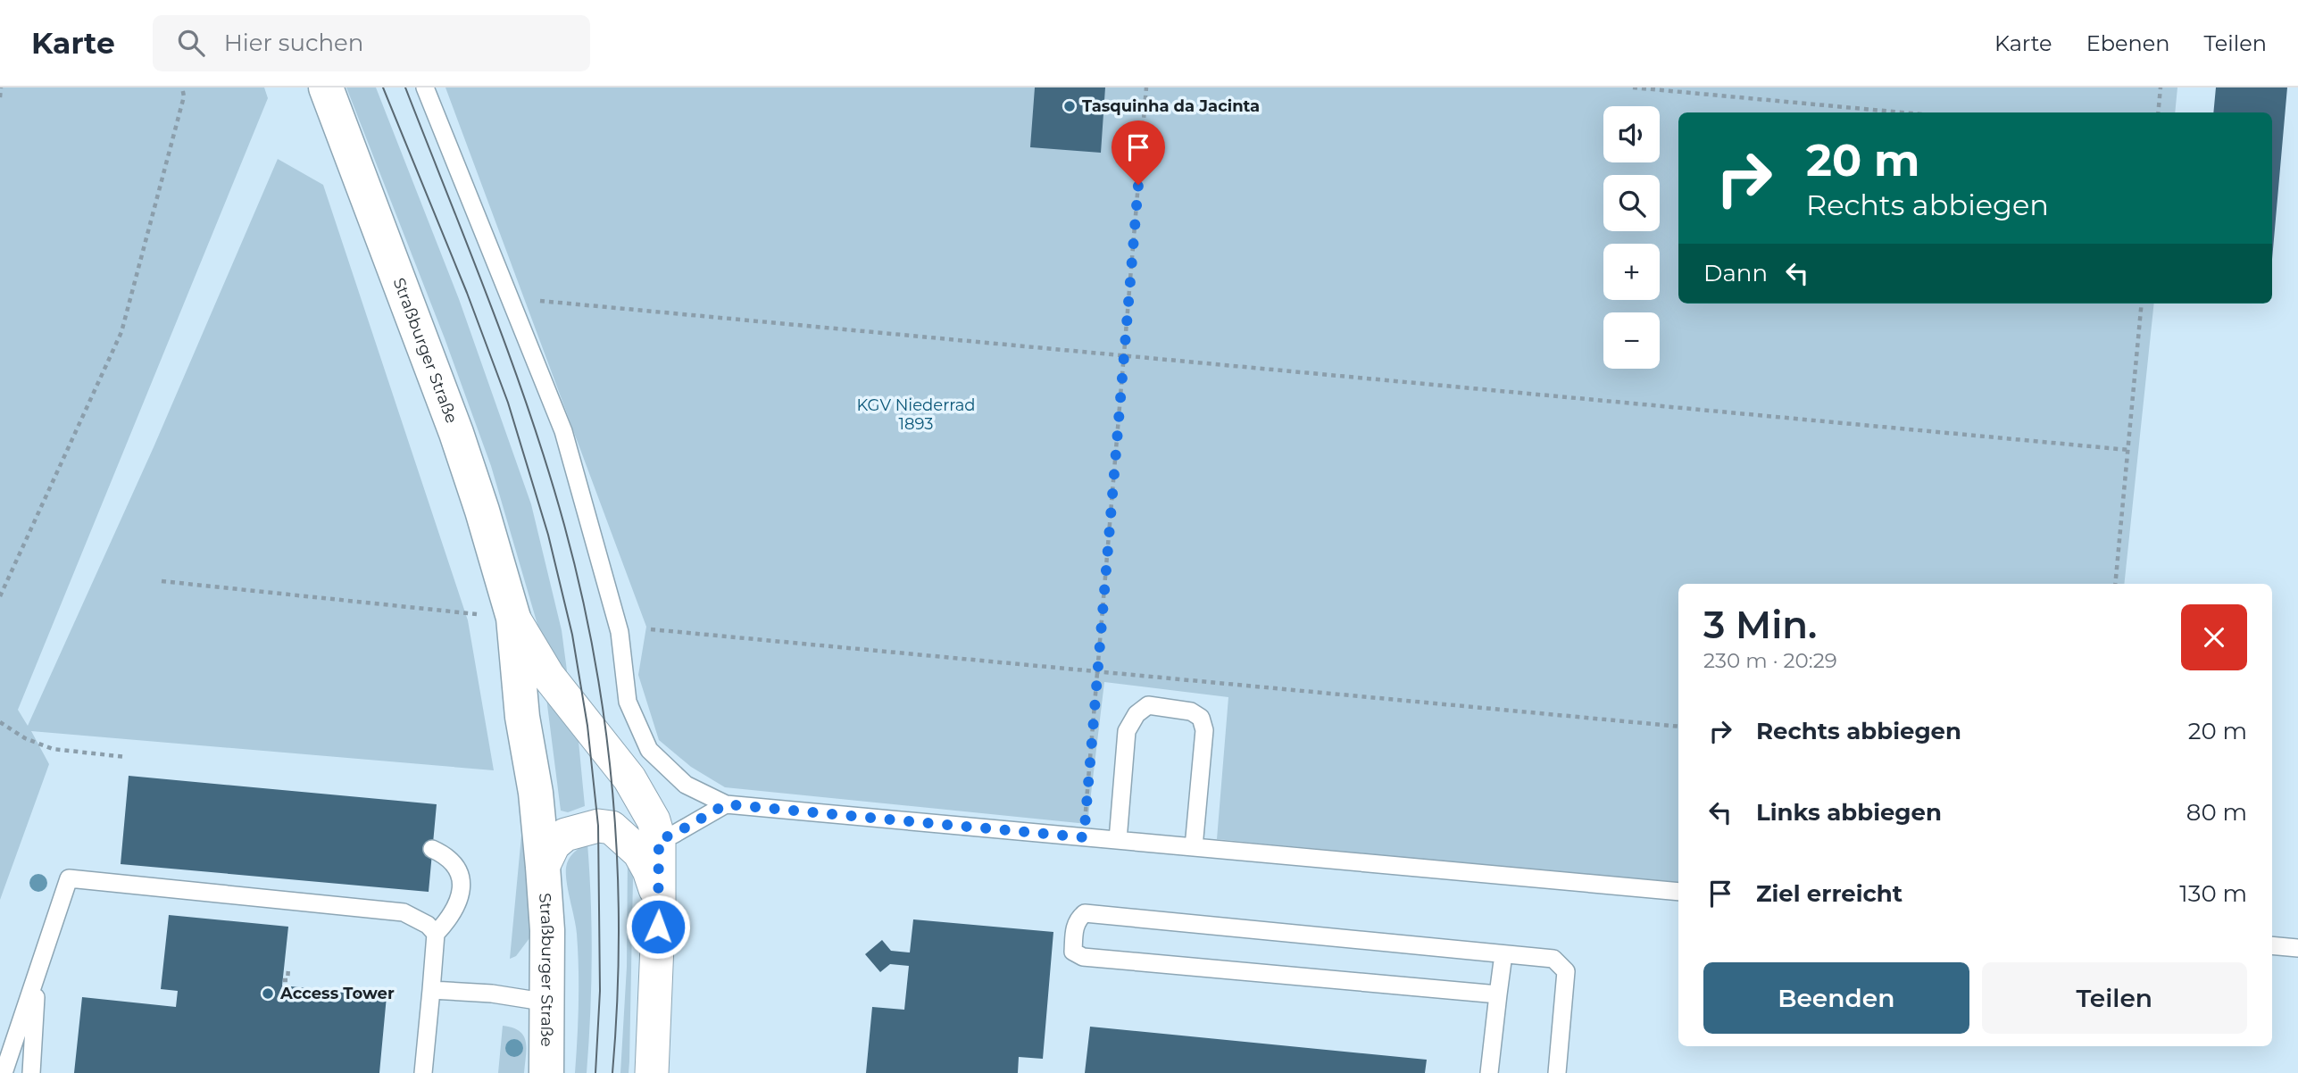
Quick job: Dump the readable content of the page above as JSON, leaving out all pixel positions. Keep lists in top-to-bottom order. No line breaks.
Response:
{"streets":{"main road":["Straßburger Straße"]},"parks":["KGV Niederrad 1893"],"places":["Tasquinha da Jacinta","Access Tower"],"page":{"header":"Karte","search":"Hier suchen","nav":["Karte","Ebenen","Teilen"],"map_buttons":["+","−"],"turn":["20 m","Rechts abbiegen"],"then":"Dann","heading":["3 Min.","230 m · 20:29"],"list":[{"name":"Rechts abbiegen","value":"20 m"},{"name":"Links abbiegen","value":"80 m"},{"name":"Ziel erreicht","value":"130 m"}],"buttons":["Beenden","Teilen"]}}
